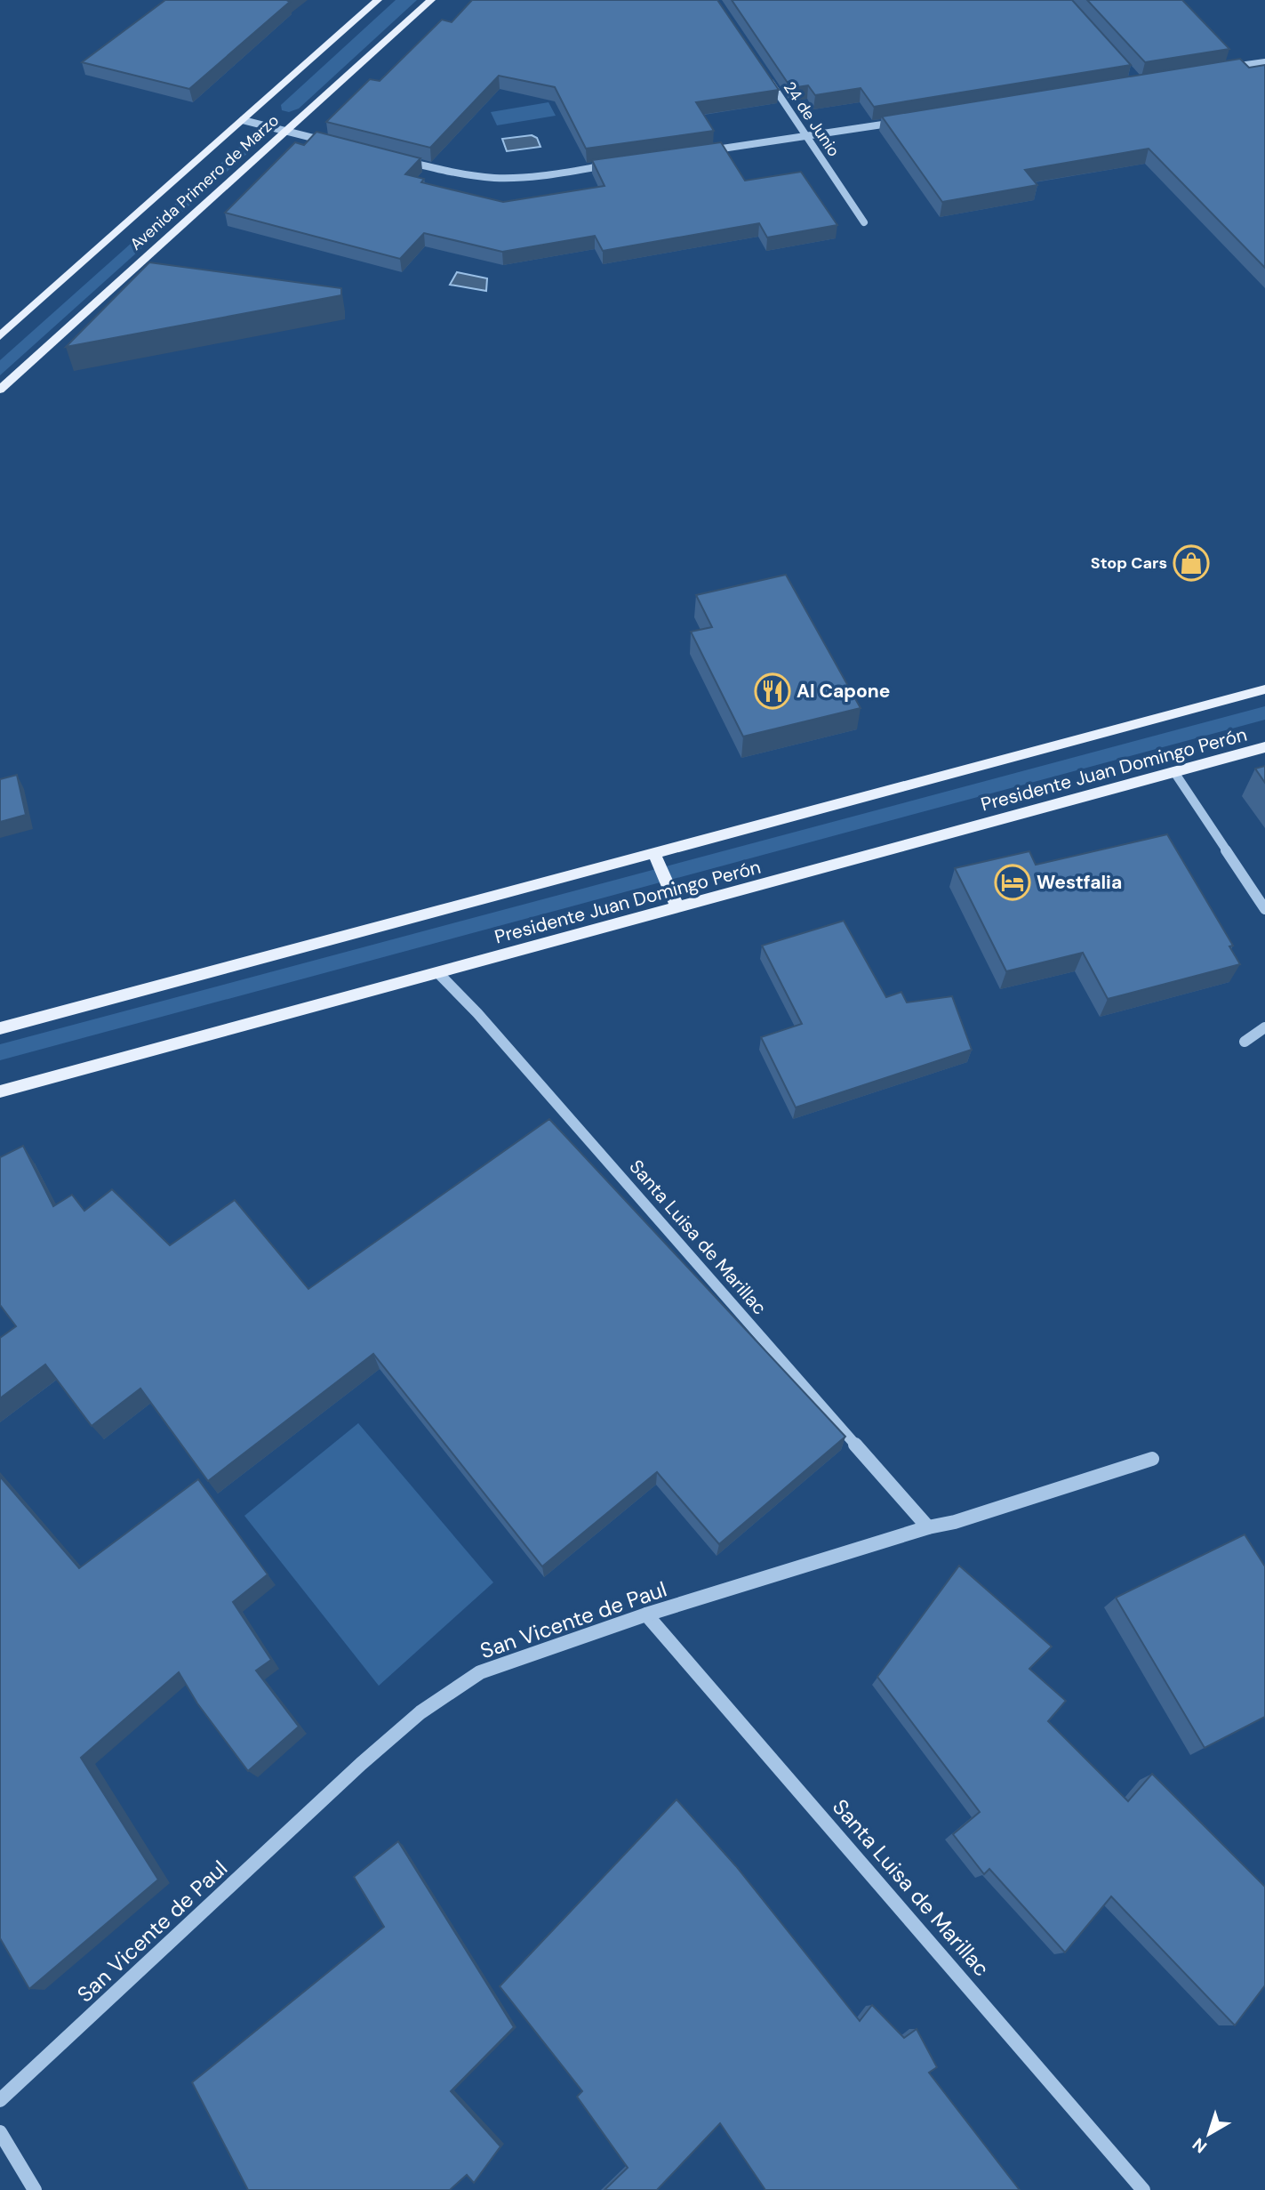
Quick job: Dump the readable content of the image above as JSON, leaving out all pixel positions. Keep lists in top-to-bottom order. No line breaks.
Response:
{"streets":{"main road":["Avenida Primero de Marzo","Presidente Juan Domingo Perón"],"street":["24 de Junio","Santa Luisa de Marillac","San Vicente de Paul"]},"crossings":[["Presidente Juan Domingo Perón","Santa Luisa de Marillac"],["Santa Luisa de Marillac","San Vicente de Paul"]],"places":{"shop":["Stop Cars"],"restaurant":["Al Capone"],"hotel":["Westfalia"]},"north":"bottom left"}
